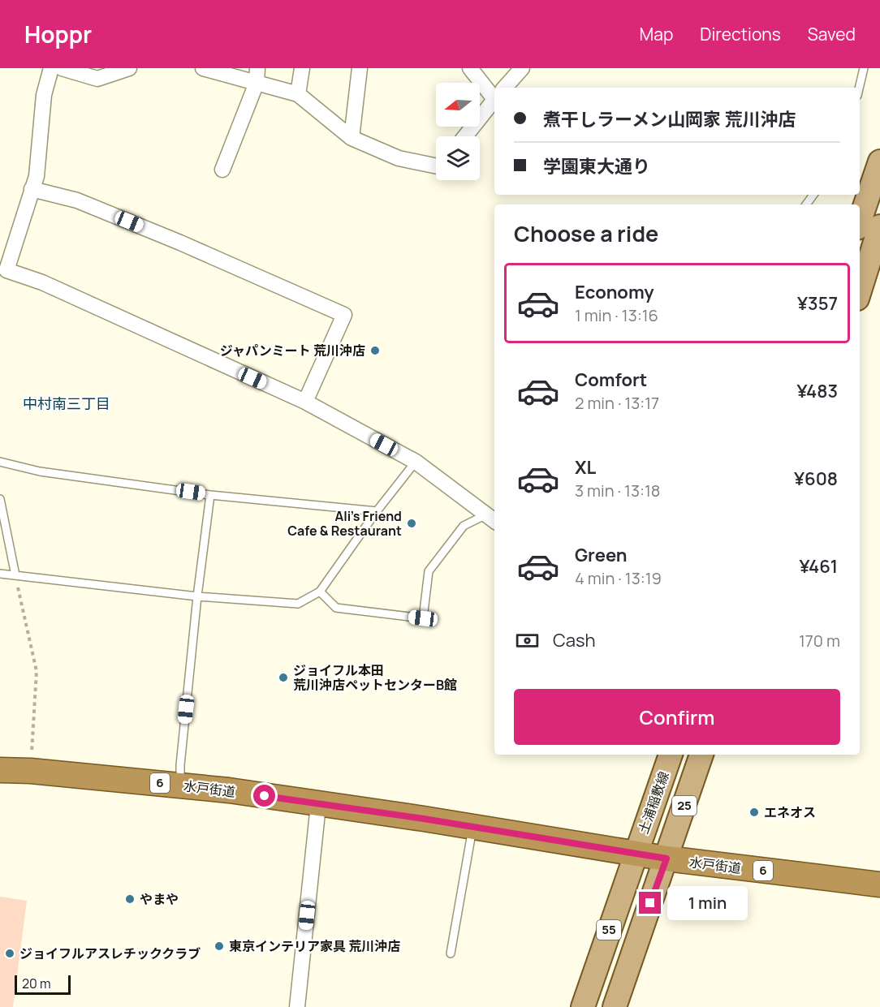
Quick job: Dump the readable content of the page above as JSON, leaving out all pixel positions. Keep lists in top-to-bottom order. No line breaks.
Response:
{"streets":{"highway":["6","水戸街道"],"main road":["土浦稲敷線","25","55"]},"crossings":[["水戸街道","土浦稲敷線"],["水戸街道","25"],["水戸街道","55"],["土浦稲敷線","55"],["25","55"]],"districts":["中村南三丁目"],"places":["ジャパンミート 荒川沖店","Ali's Friend Cafe & Restaurant","ジョイフル本田 荒川沖店ペットセンターB館","エネオス","やまや","東京インテリア家具 荒川沖店","ジョイフルアスレチッククラブ"],"scale_bar":"20 m","north":"left","page":{"header":"Hoppr","nav":["Map","Directions","Saved"],"banner":["煮干しラーメン山岡家 荒川沖店","学園東大通り"],"heading":"Choose a ride","list":[{"name":"Economy","note":"1 min · 13:16","value":"¥357"},{"name":"Comfort","note":"2 min · 13:17","value":"¥483"},{"name":"XL","note":"3 min · 13:18","value":"¥608"},{"name":"Green","note":"4 min · 13:19","value":"¥461"}],"pay":["Cash","170 m"],"buttons":"Confirm","bubble":"1 min","scale":"20 m"}}
